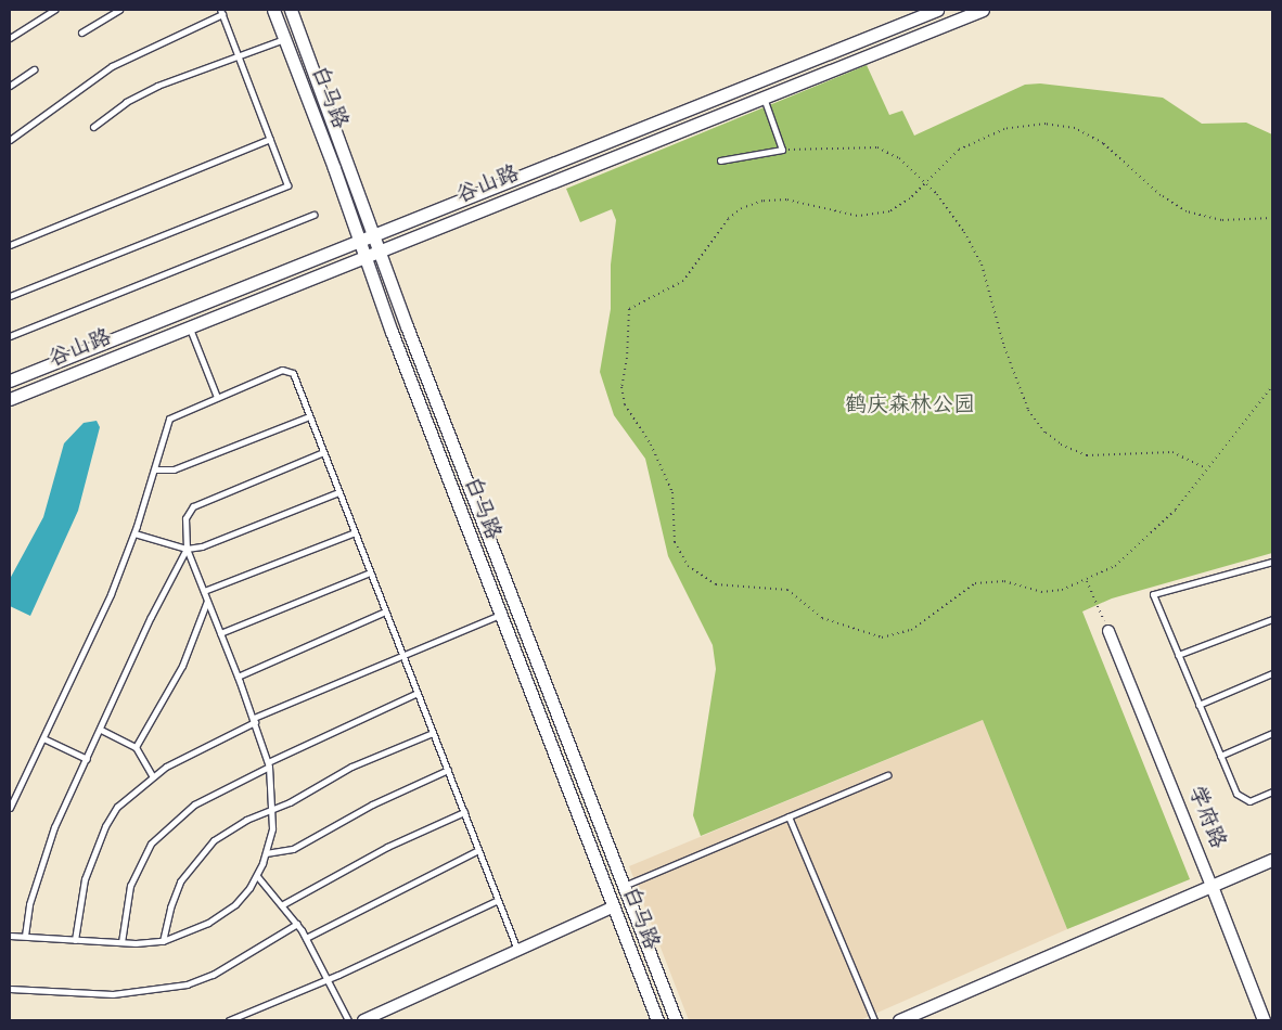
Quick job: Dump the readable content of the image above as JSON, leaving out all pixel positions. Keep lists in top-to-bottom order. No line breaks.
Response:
{"streets":{"street":["白马路","谷山路","学府路"]},"crossings":[["白马路","谷山路"]],"parks":["鹤庆森林公园"]}
